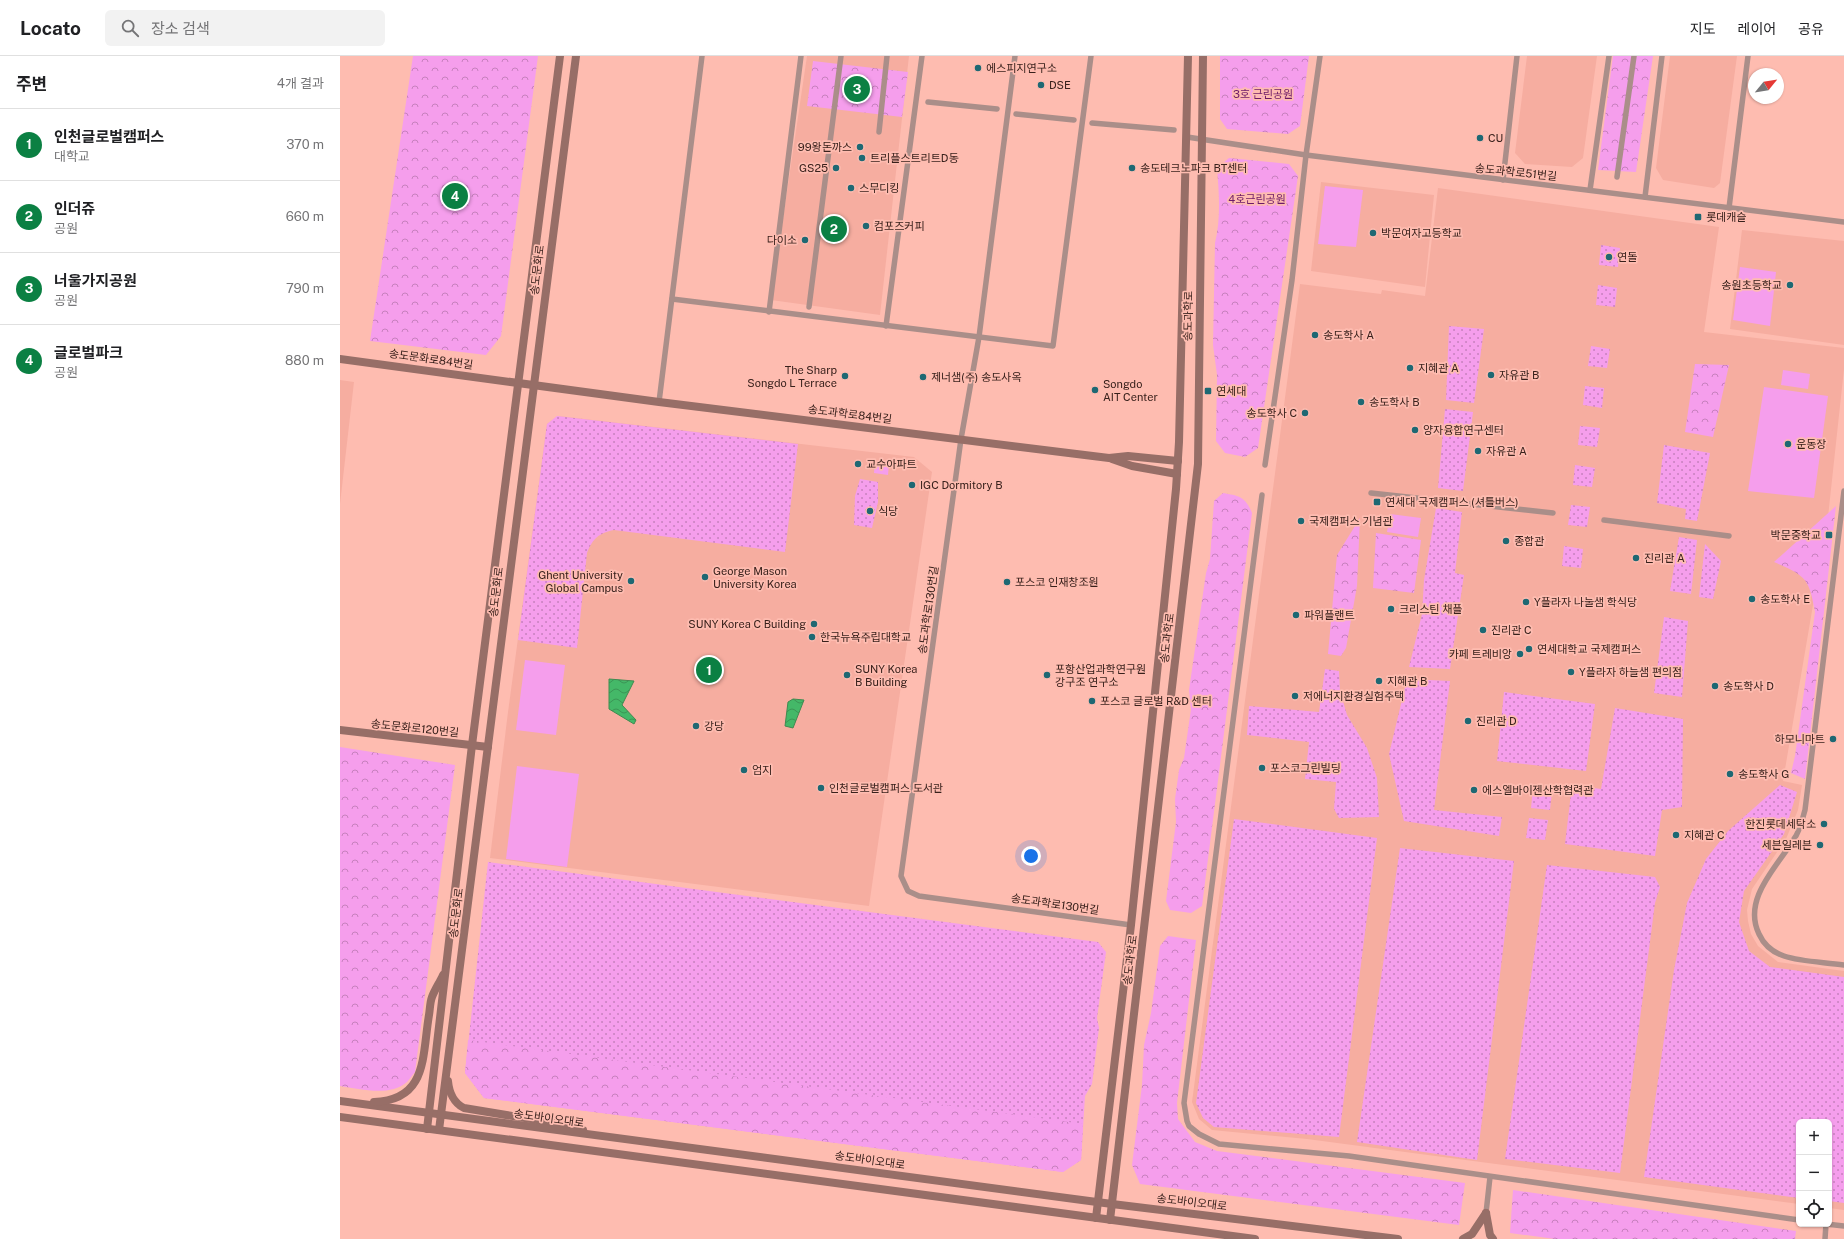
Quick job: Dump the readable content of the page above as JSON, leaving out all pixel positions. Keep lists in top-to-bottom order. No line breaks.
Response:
{"streets":{"main road":["송도문화로","송도과학로","송도문화로84번길","송도과학로84번길","송도문화로120번길","송도바이오대로"],"street":["송도과학로51번길","송도과학로130번길"]},"crossings":[["송도과학로51번길","송도과학로"],["송도문화로","송도문화로84번길"],["송도문화로","송도과학로84번길"],["송도문화로","송도문화로120번길"],["송도문화로","송도바이오대로"],["송도과학로","송도과학로84번길"],["송도과학로","송도과학로130번길"],["송도과학로","송도바이오대로"],["송도문화로84번길","송도과학로84번길"],["송도과학로84번길","송도과학로130번길"]],"parks":["3호 근린공원","4호근린공원"],"places":{"other":["에스피지연구소","DSE","CU","99왕돈까스","트리플스트리트D동","GS25","송도테크노파크 BT센터","스무디킹","컴포즈커피","박문여자고등학교","다이소","연돌","송원초등학교","송도학사 A","지혜관 A","자유관 B","The Sharp Songdo L Terrace","제너샘(주) 송도사옥","Songdo AIT Center","송도학사 B","송도학사 C","양자융합연구센터","운동장","자유관 A","교수아파트","IGC Dormitory B","식당","국제캠퍼스 기념관","종합관","진리관 A","George Mason University Korea","Ghent University Global Campus","포스코 인재창조원","송도학사 E","Y플라자 나눌샘 학식당","크리스틴 채플","파워플랜트","SUNY Korea C Building","진리관 C","한국뉴욕주립대학교","연세대학교 국제캠퍼스","카페 트레비앙","Y플라자 하늘샘 편의점","SUNY Korea B Building","포항산업과학연구원 강구조 연구소","지혜관 B","송도학사 D","저에너지환경실험주택","포스코 글로벌 R&D 센터","진리관 D","강당","하모니마트","포스코그린빌딩","엄지","송도학사 G","인천글로벌캠퍼스 도서관","에스엘바이젠산학협력관","한진롯데세탁소","지혜관 C","세븐일레븐"],"transit":["롯데캐슬","연세대","연세대 국제캠퍼스 (셔틀버스)","박문중학교"]},"north":"top right","page":{"header":"Locato","search":"장소 검색","nav":["지도","레이어","공유"],"heading":["주변","4개 결과"],"pins":["3","4","2","1"],"list":[{"mark":"1","name":"인천글로벌캠퍼스","note":"대학교","value":"370 m"},{"mark":"2","name":"인더쥬","note":"공원","value":"660 m"},{"mark":"3","name":"너울가지공원","note":"공원","value":"790 m"},{"mark":"4","name":"글로벌파크","note":"공원","value":"880 m"}],"map_buttons":["+","−"]}}
